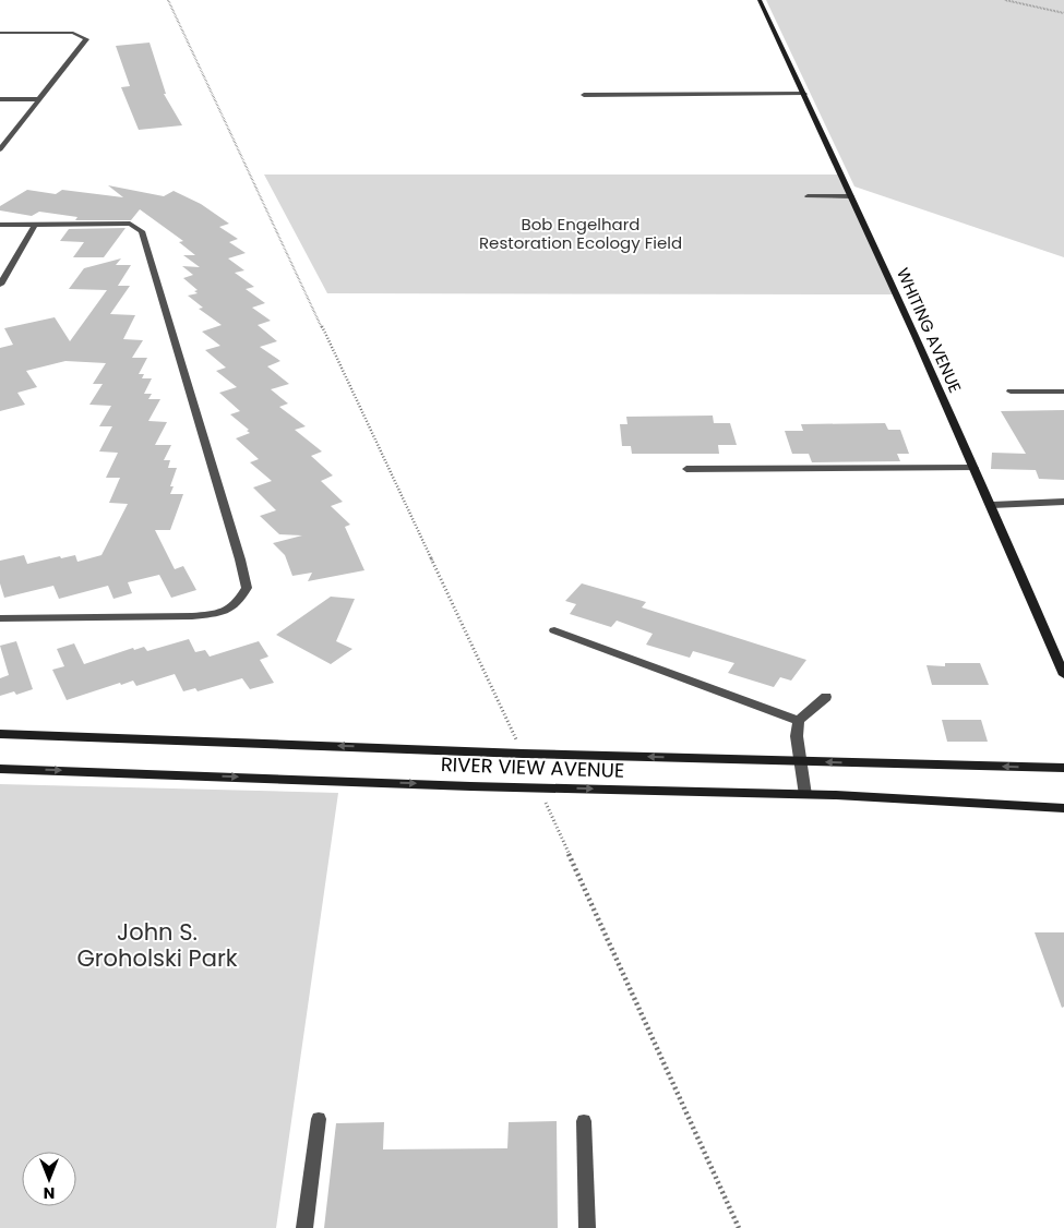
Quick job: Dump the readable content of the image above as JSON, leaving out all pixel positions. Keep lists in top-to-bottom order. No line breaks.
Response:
{"streets":{"street":["WHITING AVENUE","RIVER VIEW AVENUE"]},"parks":["Bob Engelhard Restoration Ecology Field","John S. Groholski Park"],"north":"bottom"}
